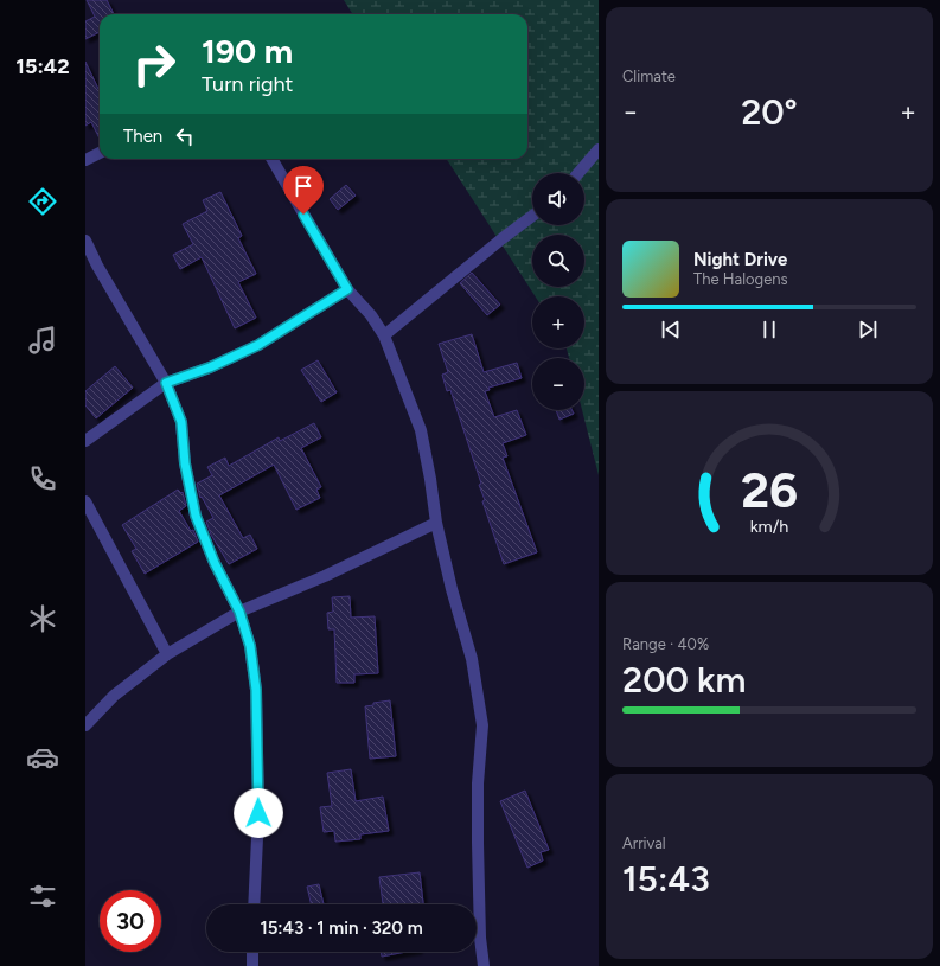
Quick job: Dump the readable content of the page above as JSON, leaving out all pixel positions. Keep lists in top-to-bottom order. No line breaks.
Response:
{"page":{"tabs":"15:42","tile":["Climate",["Range · 40%","200 km"],["Arrival","15:43"]],"turn":["190 m","Turn right"],"heat":["−","20°","+"],"then":"Then","map_buttons":["+","−"],"song":["Night Drive","The Halogens"],"limit":"30","trip":"15:43 · 1 min · 320 m","gauge":["26","km/h"]}}
